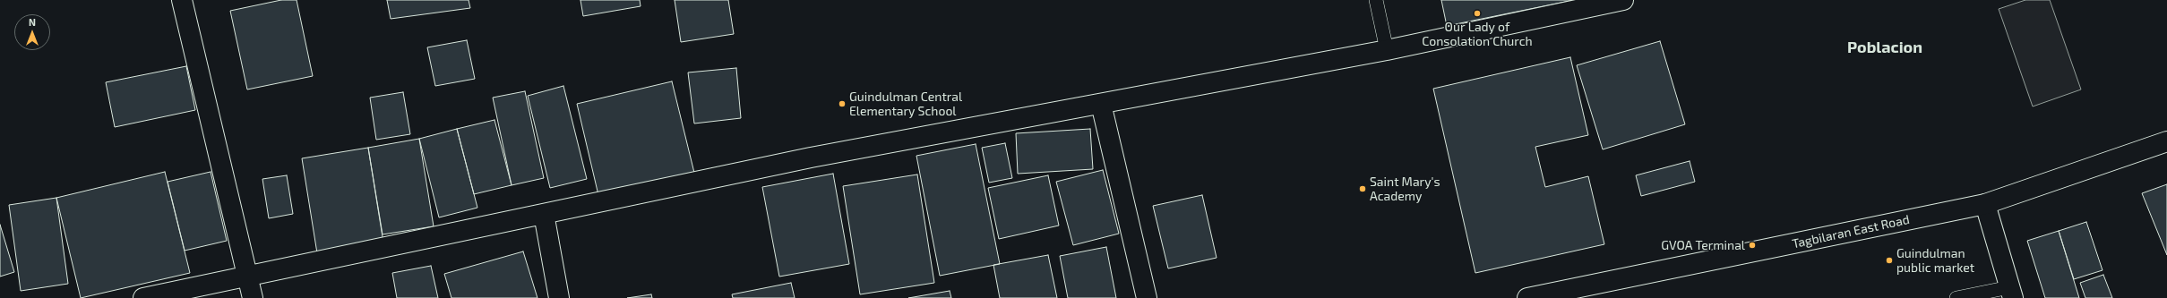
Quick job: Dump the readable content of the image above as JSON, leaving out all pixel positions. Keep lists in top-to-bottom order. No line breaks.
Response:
{"streets":{"street":["Tagbilaran East Road"]},"districts":["Poblacion"],"places":["Our Lady of Consolation Church","Guindulman Central Elementary School","Saint Mary's Academy","GVOA Terminal","Guindulman public market"],"north":"top"}
